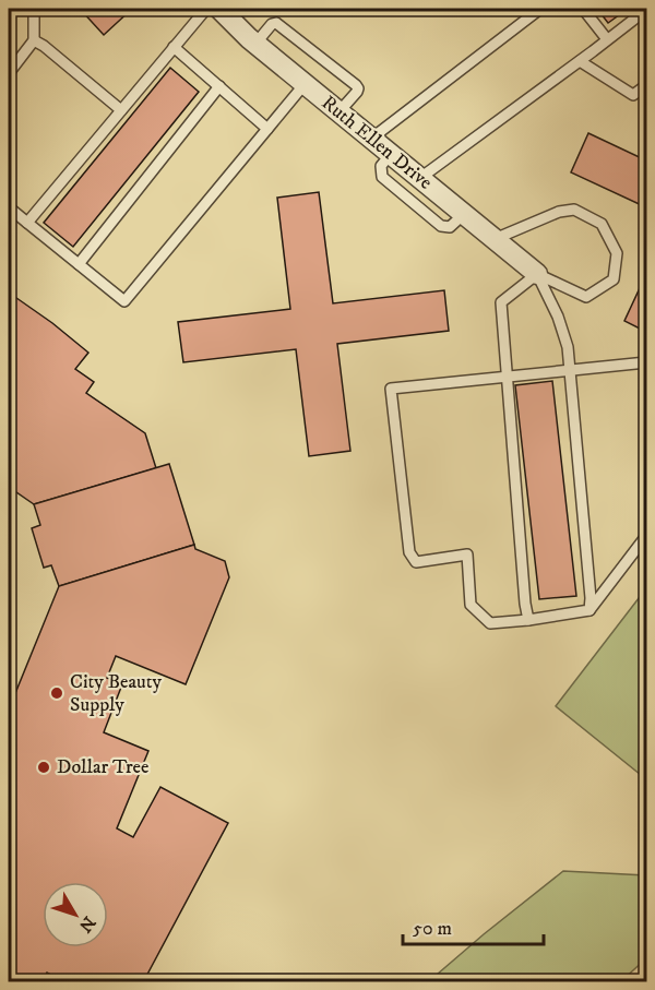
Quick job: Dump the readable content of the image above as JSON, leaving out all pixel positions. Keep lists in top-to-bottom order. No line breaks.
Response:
{"streets":{"street":["Ruth Ellen Drive"]},"places":["City Beauty Supply","Dollar Tree"],"scale_bar":"50 m","north":"bottom right"}
